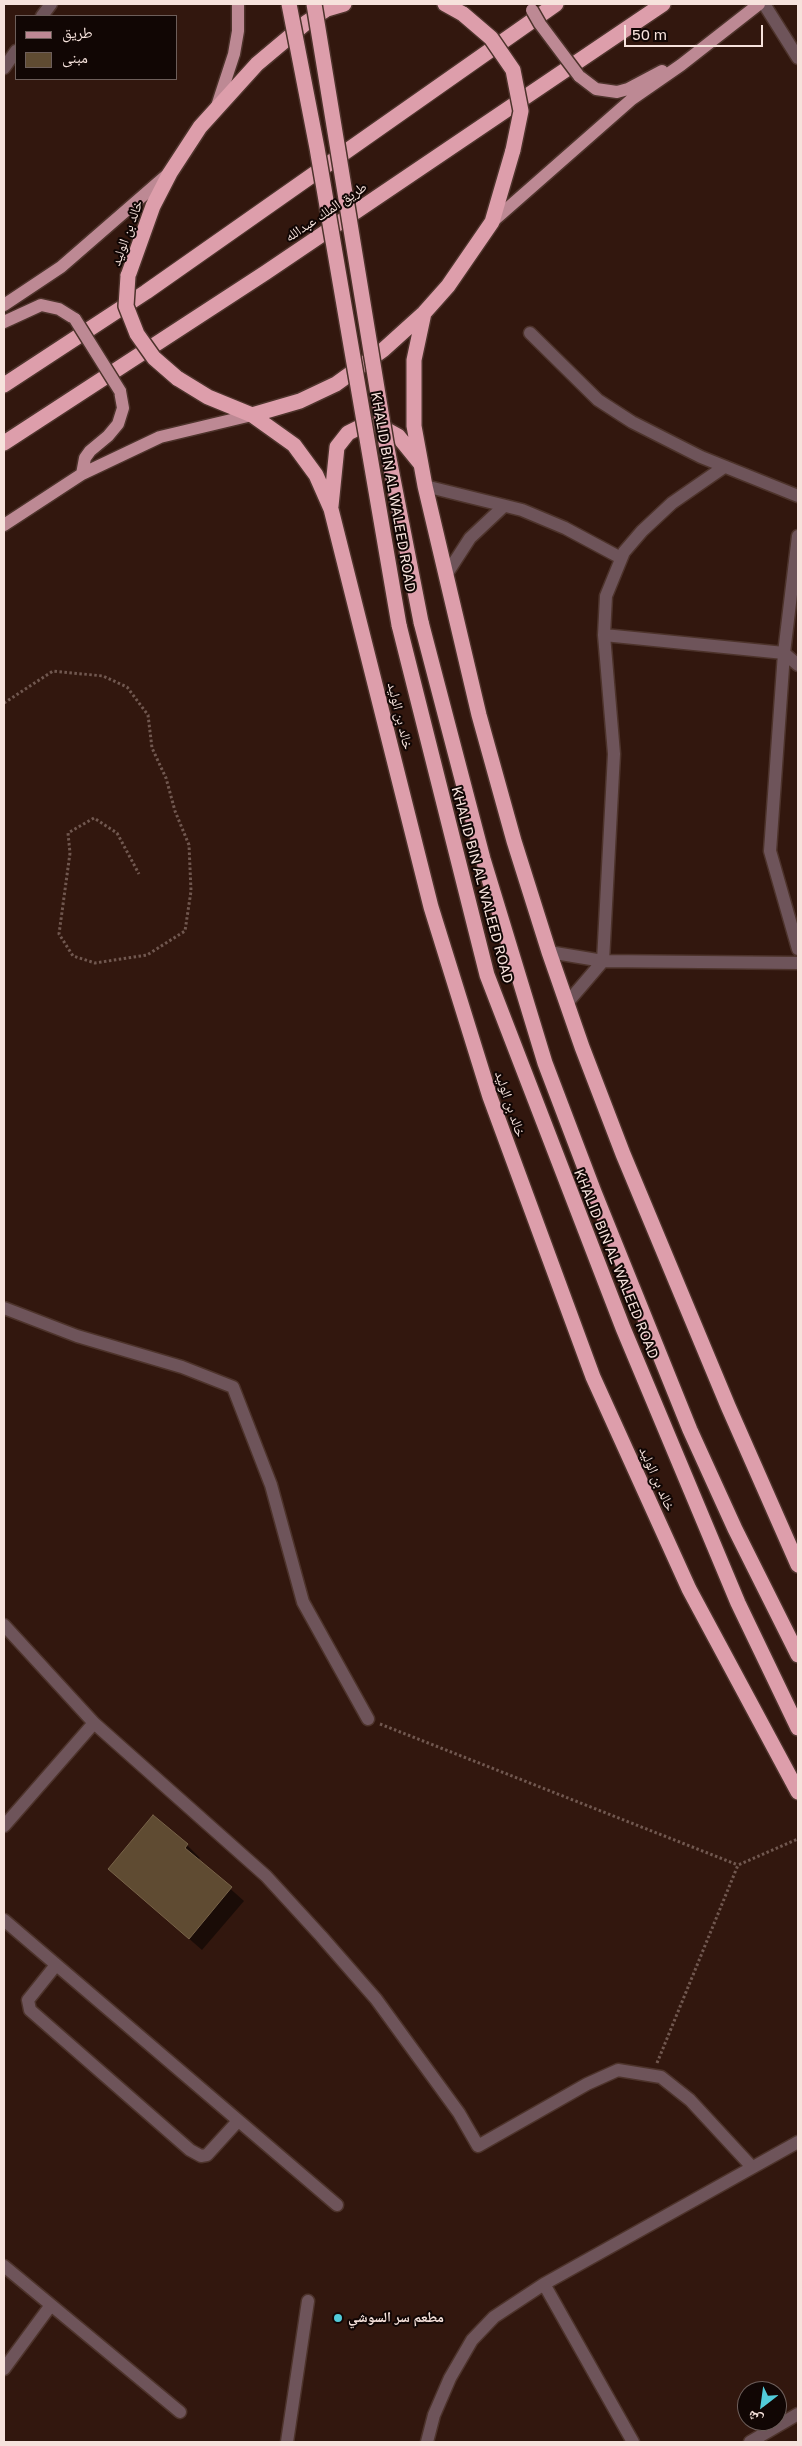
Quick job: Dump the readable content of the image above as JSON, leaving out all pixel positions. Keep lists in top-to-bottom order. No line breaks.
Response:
{"streets":{"highway":["طريق الملك عبدالله","خالد بن الوليد","KHALID BIN AL WALEED ROAD"]},"places":["مطعم سر السوشي"],"legend":["طريق","مبنى"],"scale_bar":"50 m","north":"bottom left"}
